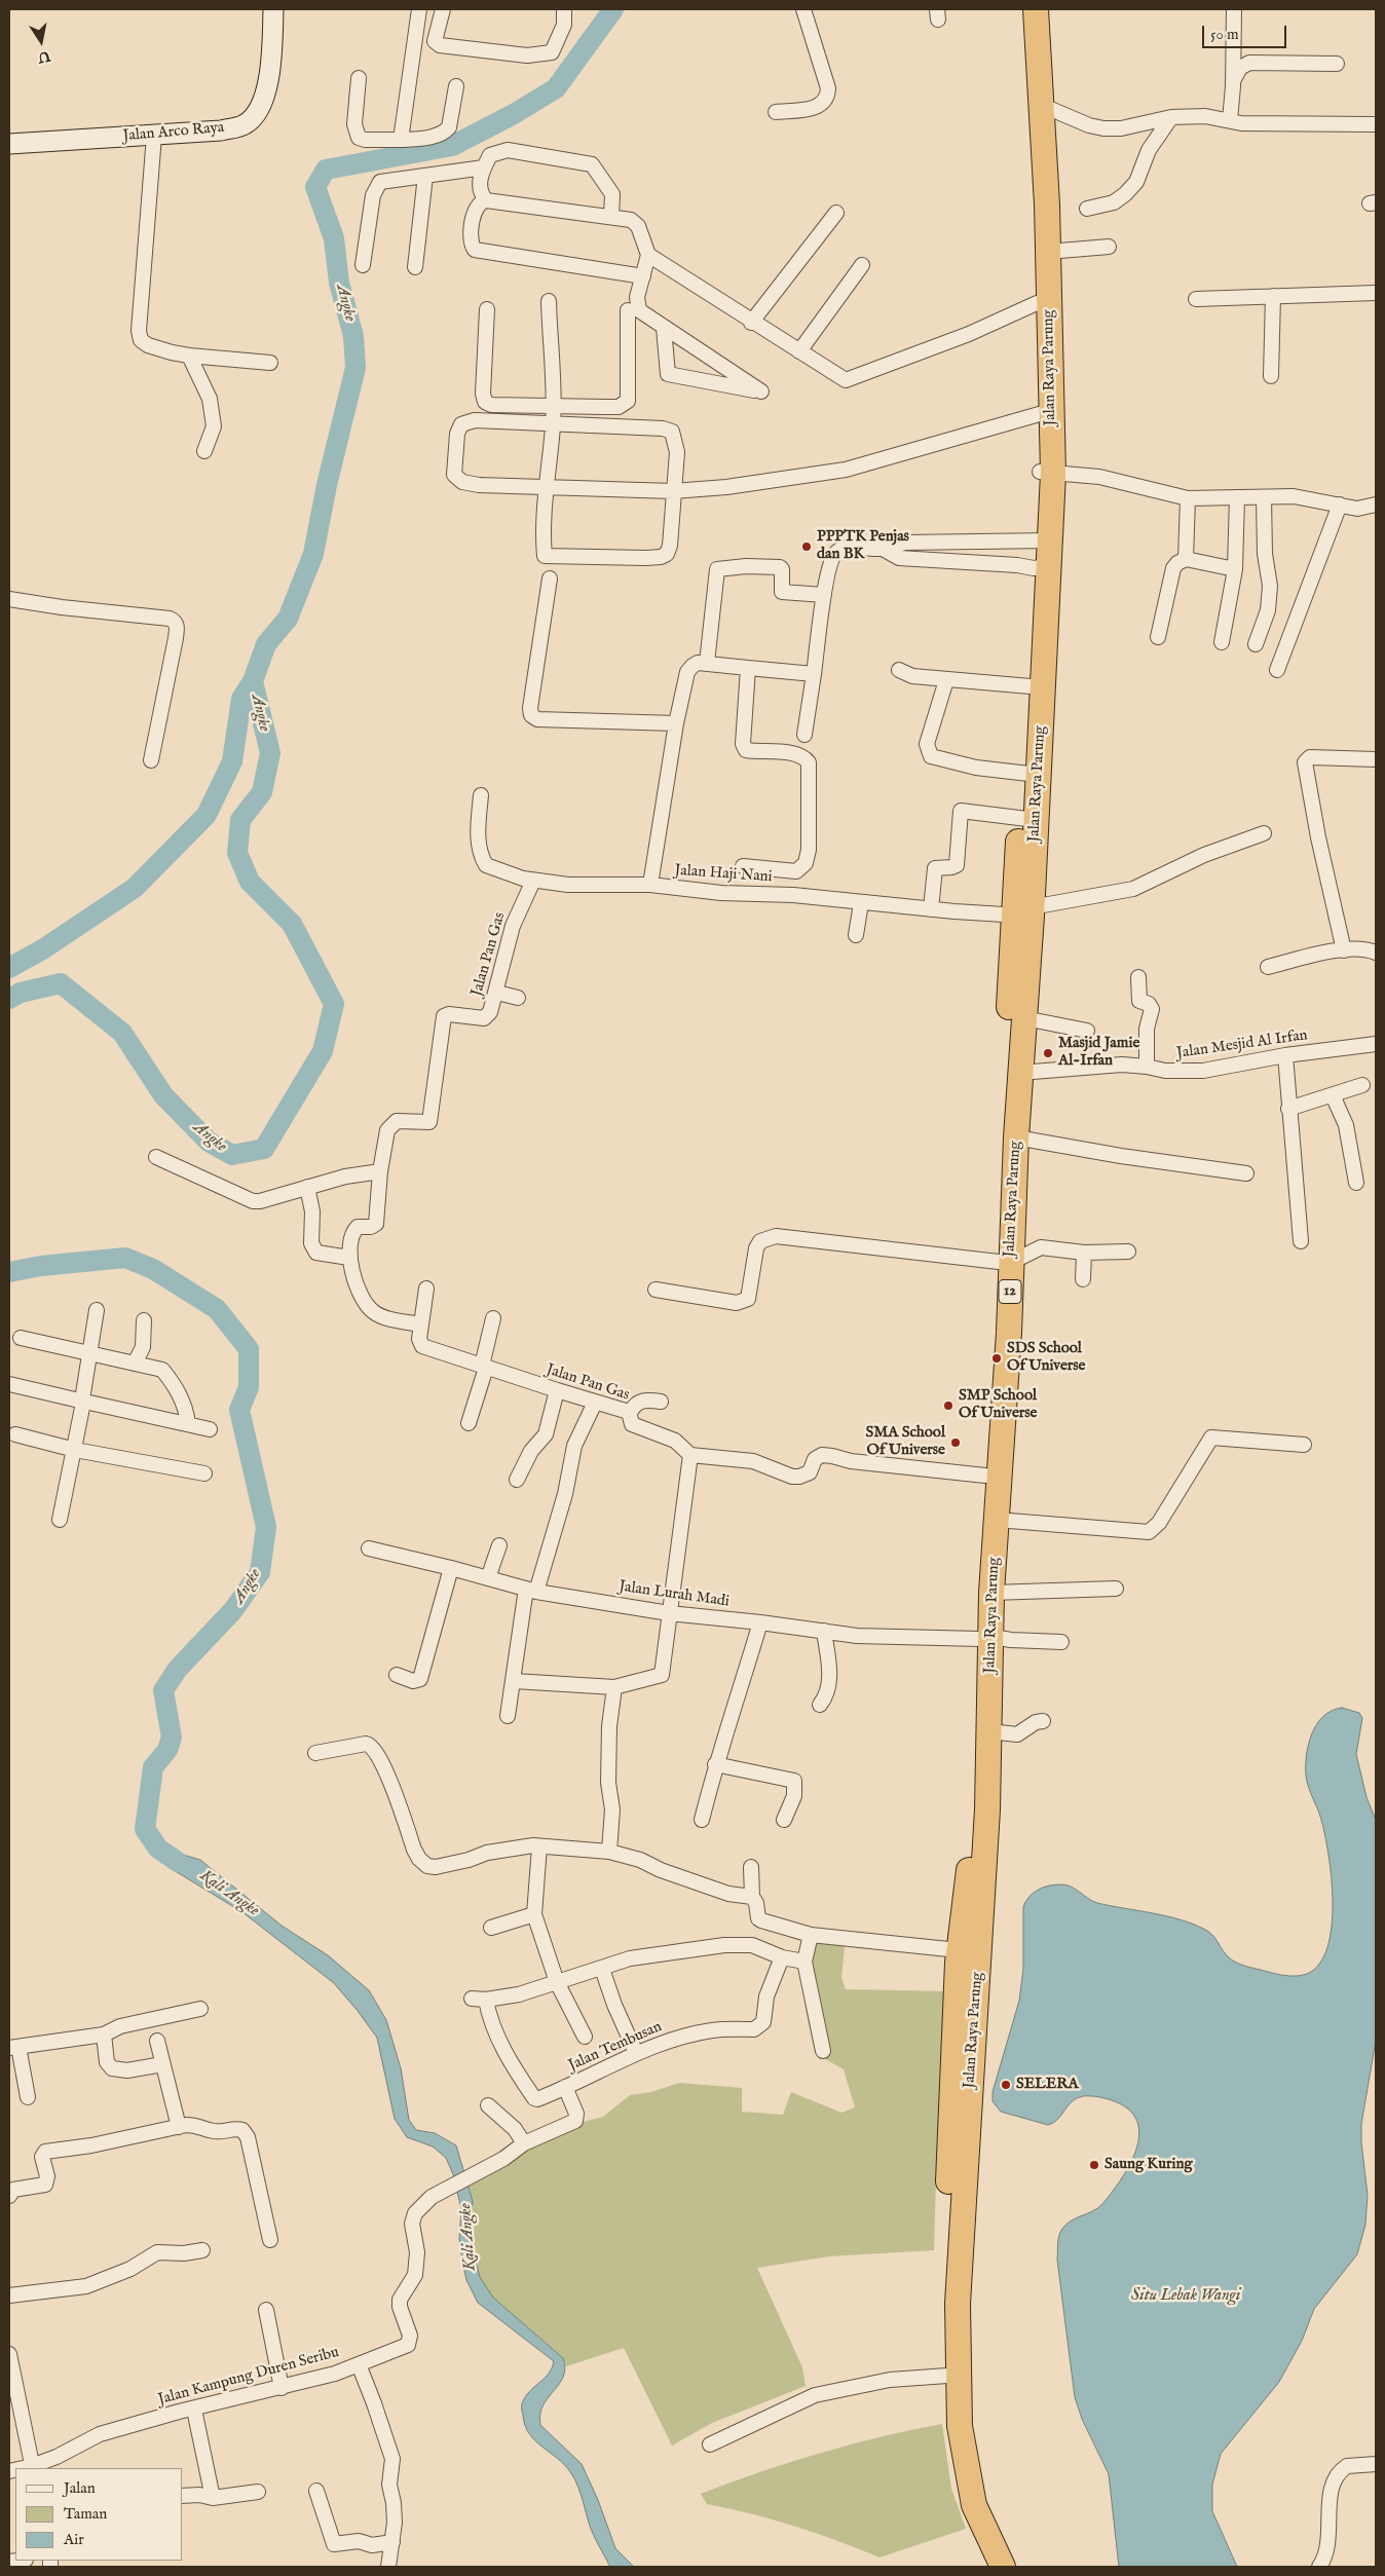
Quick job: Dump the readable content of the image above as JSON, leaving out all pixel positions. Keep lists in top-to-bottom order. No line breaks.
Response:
{"streets":{"highway":["Jalan Raya Parung","12"],"main road":["Jalan Arco Raya"],"street":["Jalan Haji Nani","Jalan Pan Gas","Jalan Mesjid Al Irfan","Jalan Lurah Madi","Jalan Tembusan","Jalan Kampung Duren Seribu"]},"crossings":[["Jalan Raya Parung","Jalan Haji Nani"],["Jalan Raya Parung","Jalan Mesjid Al Irfan"],["Jalan Raya Parung","Jalan Lurah Madi"],["Jalan Haji Nani","Jalan Pan Gas"],["Jalan Tembusan","Jalan Kampung Duren Seribu"]],"water":["Angke","Kali Angke","Situ Lebak Wangi"],"places":["PPPTK Penjas dan BK","Masjid Jamie Al-Irfan","SDS School Of Universe","SMP School Of Universe","SMA School Of Universe","SELERA","Saung Kuring"],"legend":["Jalan","Taman","Air"],"scale_bar":"50 m","north":"bottom"}
